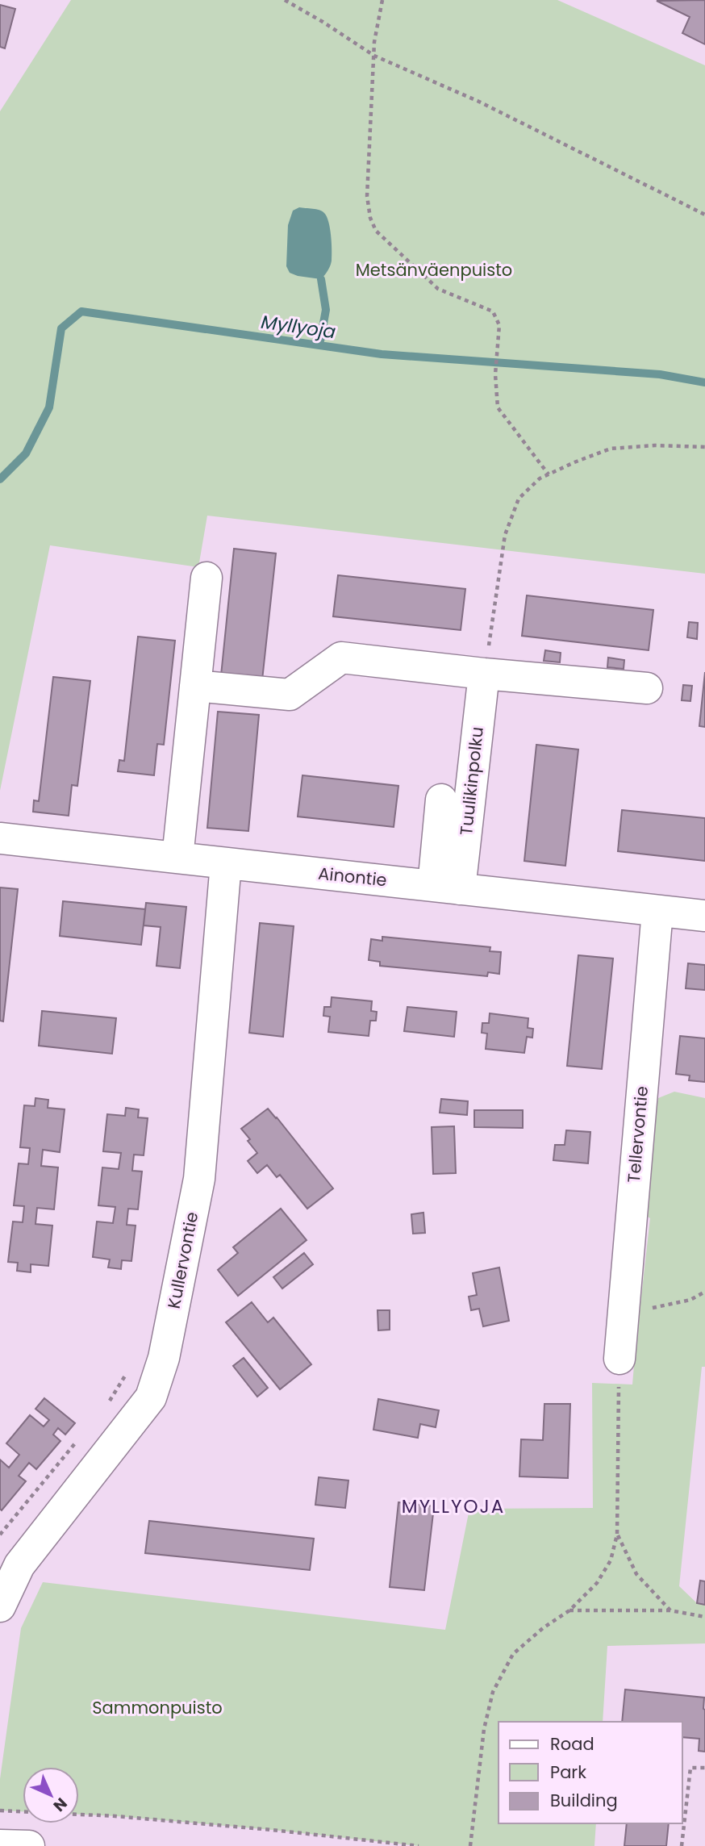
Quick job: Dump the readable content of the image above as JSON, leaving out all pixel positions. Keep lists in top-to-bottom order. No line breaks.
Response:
{"streets":{"street":["Tuulikinpolku","Ainontie","Tellervontie","Kullervontie"]},"crossings":[["Tuulikinpolku","Ainontie"],["Ainontie","Tellervontie"],["Ainontie","Kullervontie"]],"districts":["MYLLYOJA"],"water":["Myllyoja"],"parks":["Metsänväenpuisto","Sammonpuisto"],"legend":["Road","Park","Building"],"north":"bottom right"}
